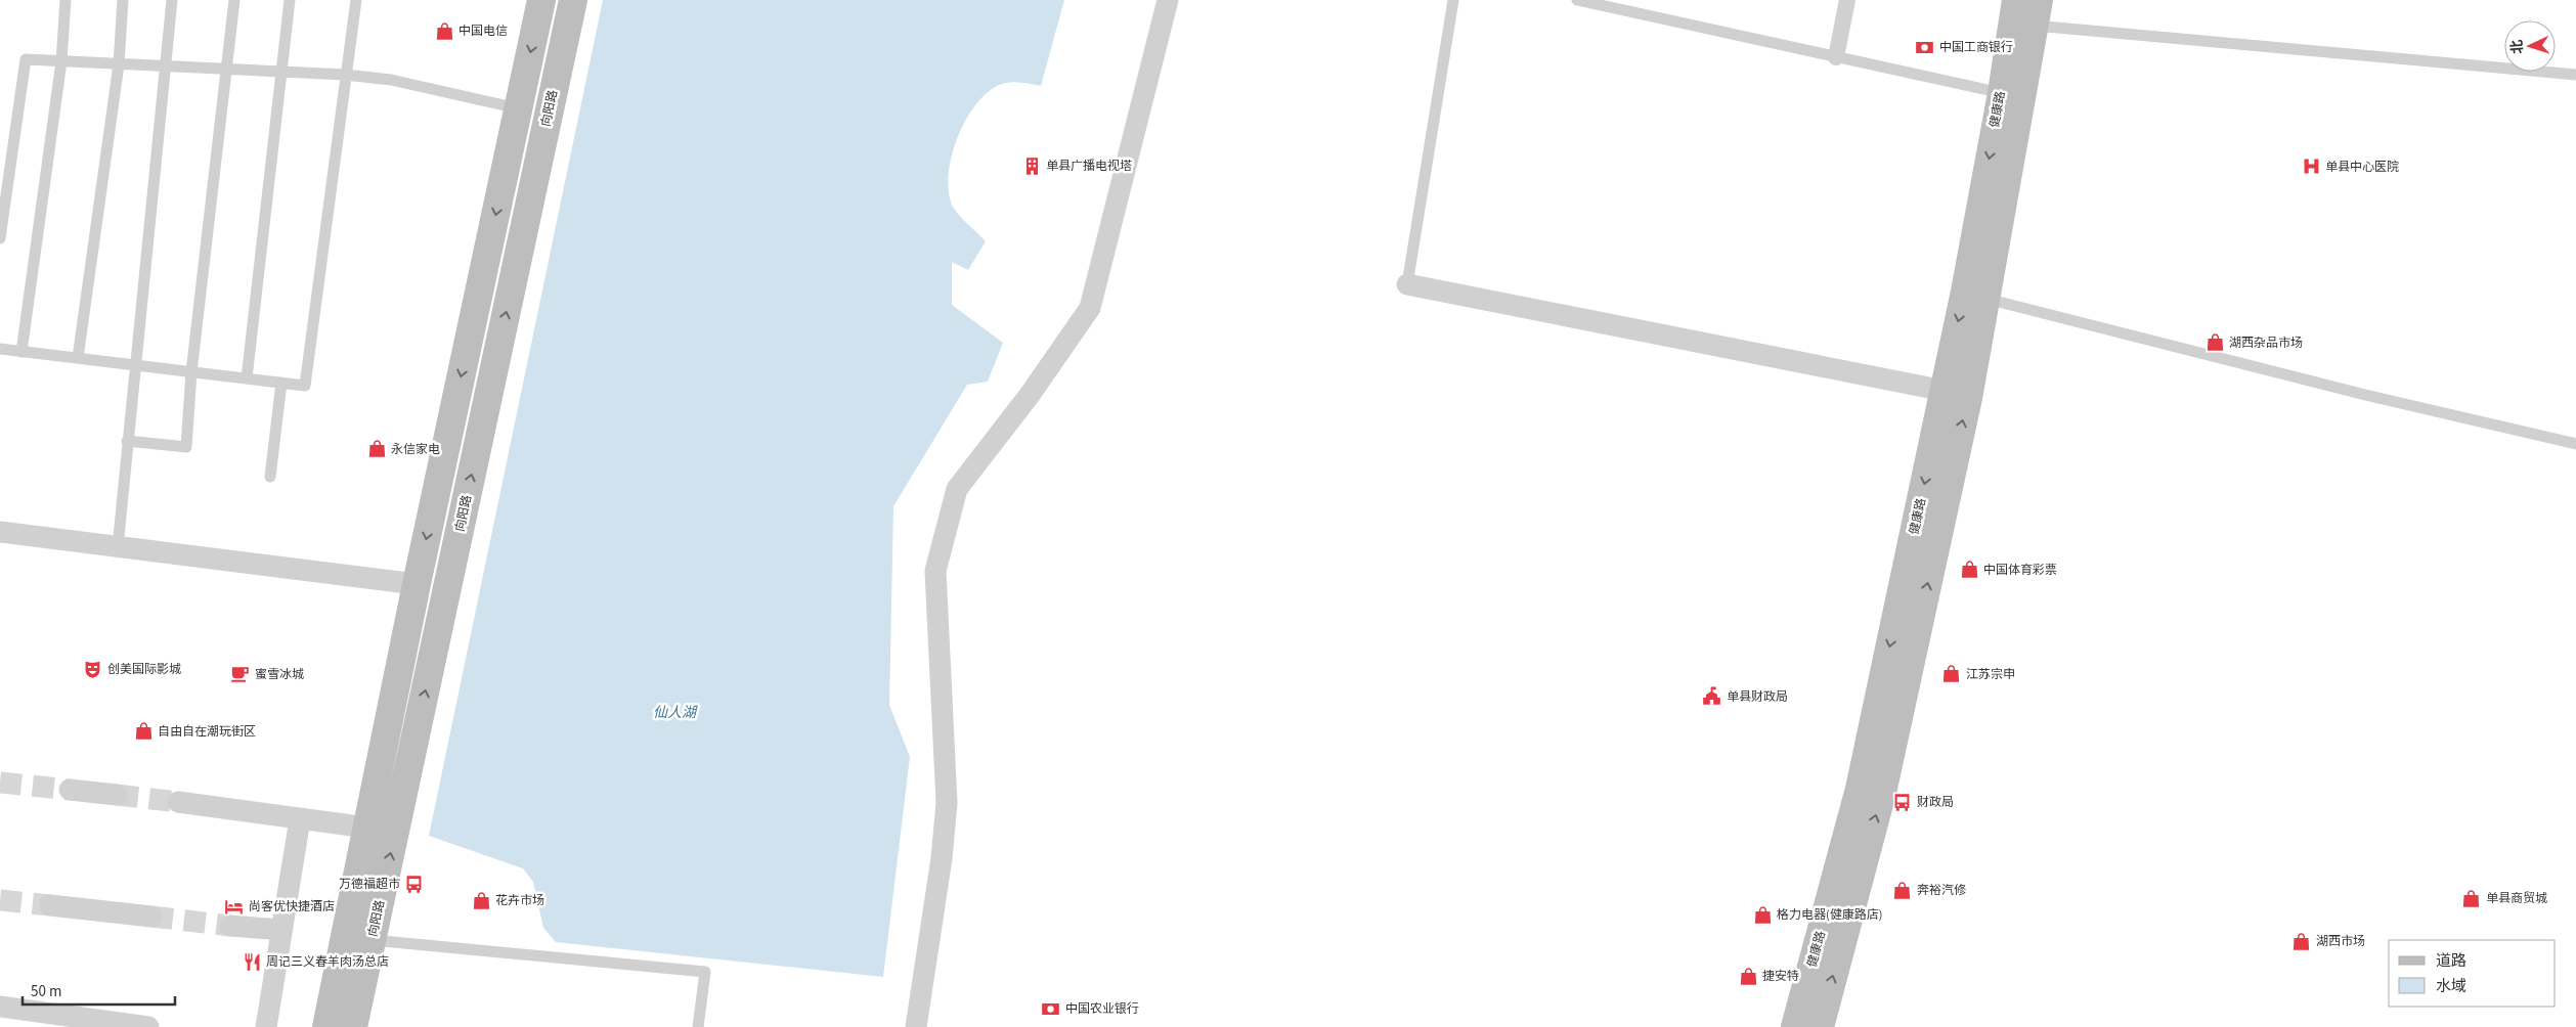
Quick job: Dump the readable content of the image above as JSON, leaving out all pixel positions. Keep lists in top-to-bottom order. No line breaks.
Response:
{"streets":{"main road":["向阳路","健康路"]},"water":["仙人湖"],"places":{"shop":["中国电信","湖西杂品市场","永信家电","中国体育彩票","江苏宗申","自由自在潮玩街区","奔裕汽修","单县商贸城","花卉市场","格力电器(健康路店)","湖西市场","捷安特"],"bank":["中国工商银行","中国农业银行"],"building":["单县广播电视塔"],"hospital":["单县中心医院"],"theatre":["创美国际影城"],"cafe":["蜜雪冰城"],"public building":["单县财政局"],"bus stop":["财政局","万德福超市"],"hotel":["尚客优快捷酒店"],"restaurant":["周记三义春羊肉汤总店"]},"legend":["道路","水域"],"scale_bar":"50 m","north":"left"}
